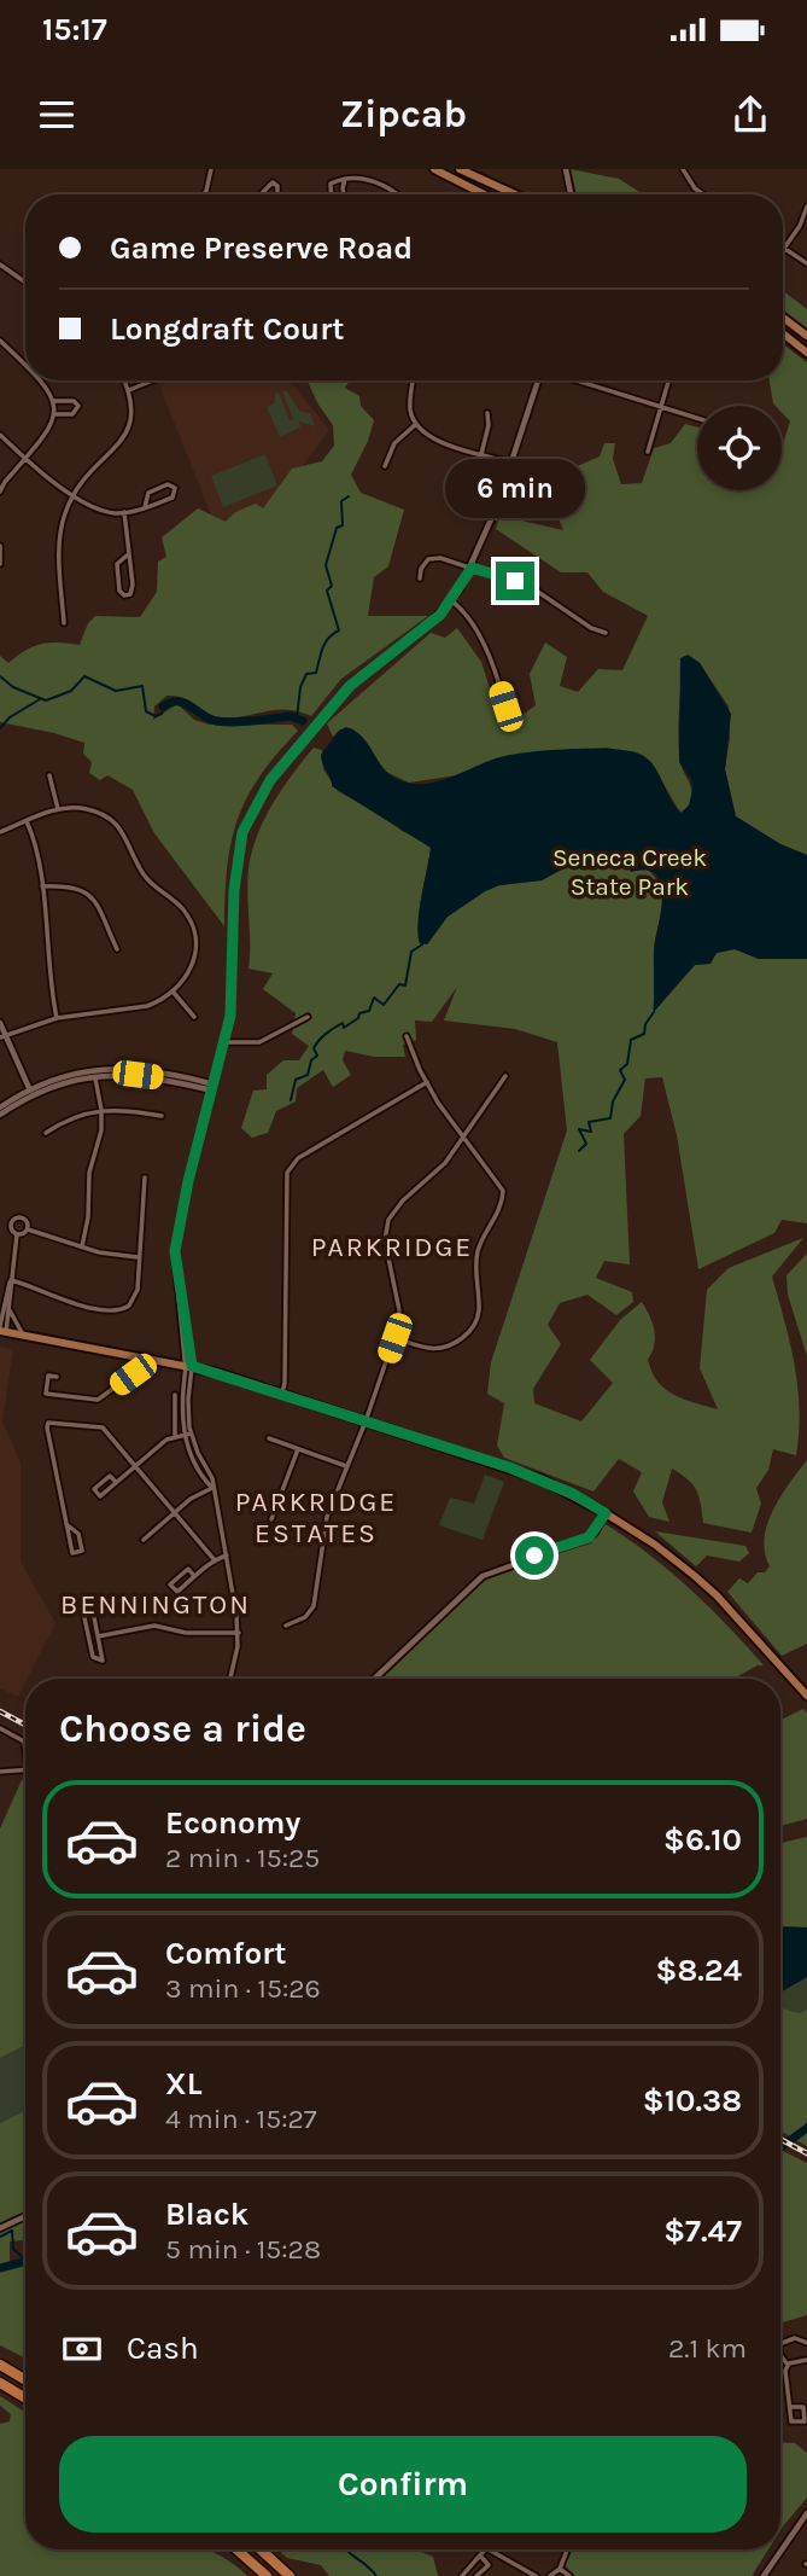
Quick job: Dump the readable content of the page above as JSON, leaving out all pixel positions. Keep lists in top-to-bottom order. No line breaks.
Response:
{"districts":["PARKRIDGE","PARKRIDGE ESTATES","BENNINGTON"],"parks":["Seneca Creek State Park"],"page":{"status":"15:17","header":"Zipcab","banner":["Game Preserve Road","Longdraft Court"],"bubble":"6 min","heading":"Choose a ride","list":[{"name":"Economy","note":"2 min · 15:25","value":"$6.10"},{"name":"Comfort","note":"3 min · 15:26","value":"$8.24"},{"name":"XL","note":"4 min · 15:27","value":"$10.38"},{"name":"Black","note":"5 min · 15:28","value":"$7.47"}],"pay":["Cash","2.1 km"],"buttons":"Confirm"}}
